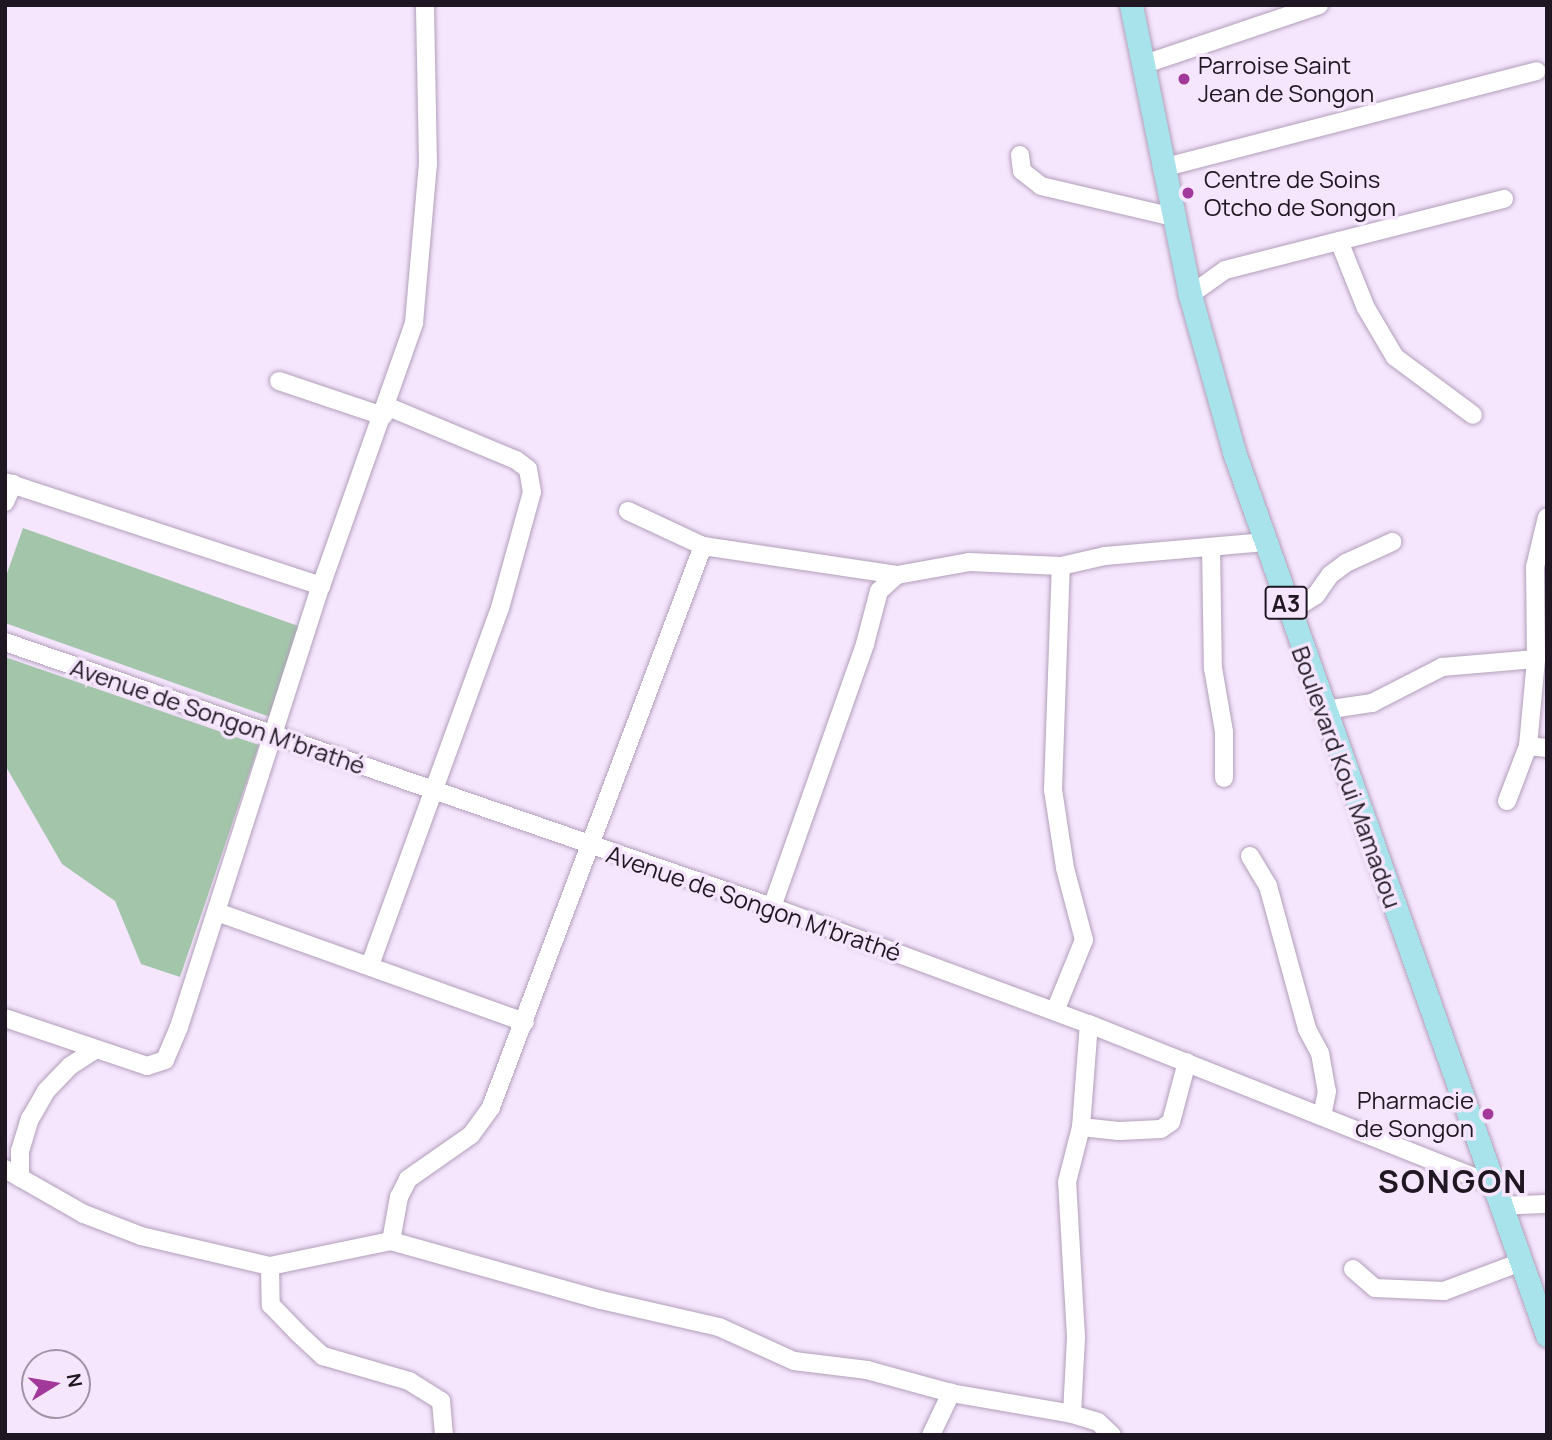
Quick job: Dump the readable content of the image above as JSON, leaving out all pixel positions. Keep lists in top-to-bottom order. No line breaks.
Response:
{"streets":{"main road":["A3","Boulevard Koui Mamadou"],"street":["Avenue de Songon M'brathé"]},"crossings":[["Avenue de Songon M'brathé","Boulevard Koui Mamadou"]],"districts":["SONGON"],"places":["Parroise Saint Jean de Songon","Centre de Soins Otcho de Songon","Pharmacie de Songon"],"north":"right"}
